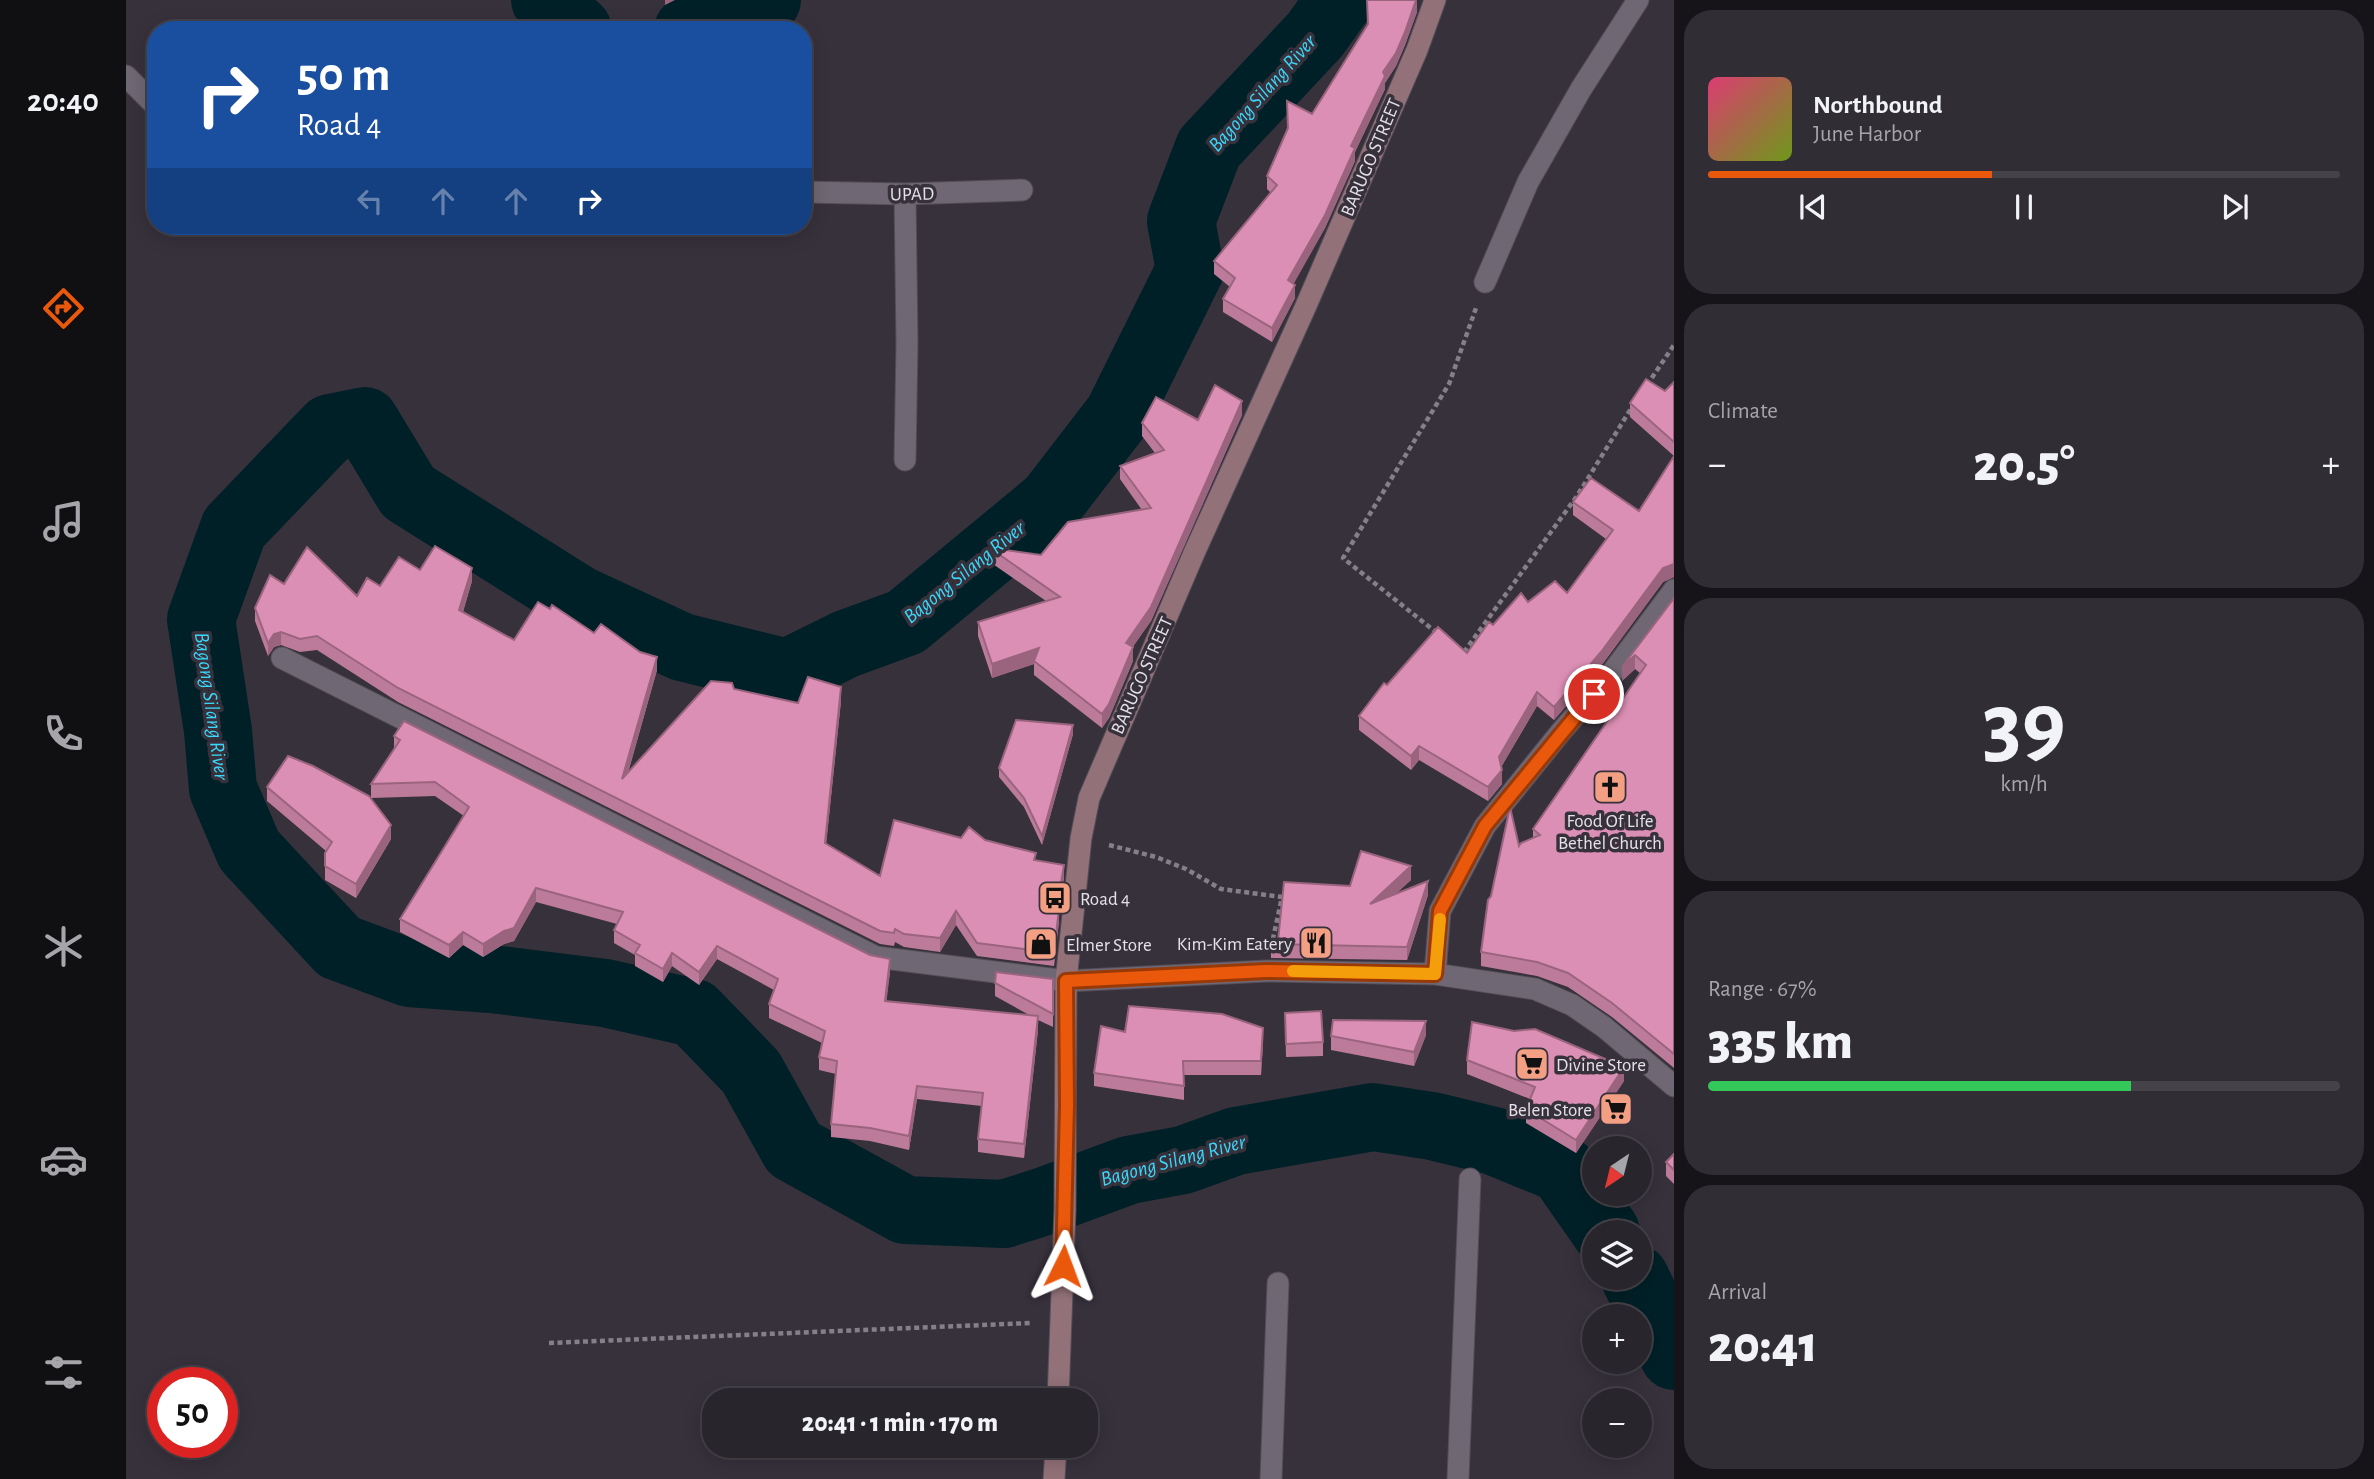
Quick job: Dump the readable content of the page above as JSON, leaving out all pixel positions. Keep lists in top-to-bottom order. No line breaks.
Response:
{"streets":{"main road":["BARUGO STREET"],"street":["UPAD"]},"water":["Bagong Silang River"],"places":{"church":["Food Of Life Bethel Church"],"bus stop":["Road 4"],"restaurant":["Kim-Kim Eatery"],"shop":["Elmer Store"],"supermarket":["Divine Store","Belen Store"]},"north":"bottom left","page":{"tabs":"20:40","turn":["50 m","Road 4"],"song":["Northbound","June Harbor"],"tile":["Climate",["39","km/h"],["Range · 67%","335 km"],["Arrival","20:41"]],"heat":["−","20.5°","+"],"map_buttons":["+","−"],"limit":"50","trip":"20:41 · 1 min · 170 m"}}
